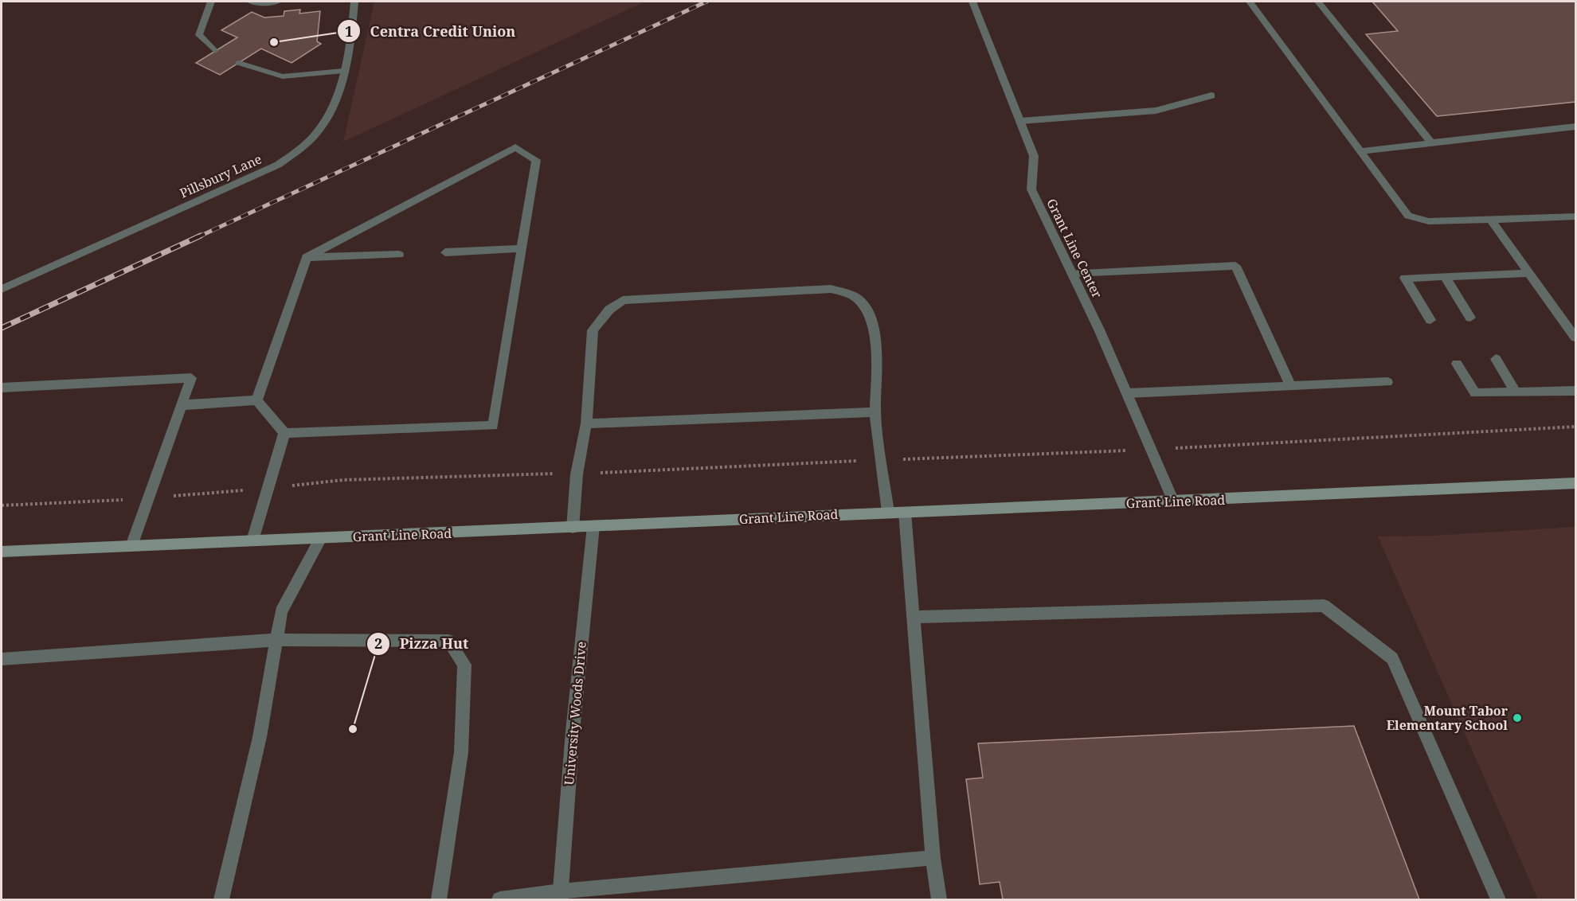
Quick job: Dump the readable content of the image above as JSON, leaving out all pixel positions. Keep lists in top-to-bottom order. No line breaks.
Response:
{"streets":{"main road":["Grant Line Road"],"street":["Pillsbury Lane","Grant Line Center","University Woods Drive"]},"crossings":[["Grant Line Center","Grant Line Road"],["Grant Line Road","University Woods Drive"]],"places":["Centra Credit Union","Mount Tabor Elementary School","Pizza Hut"]}
